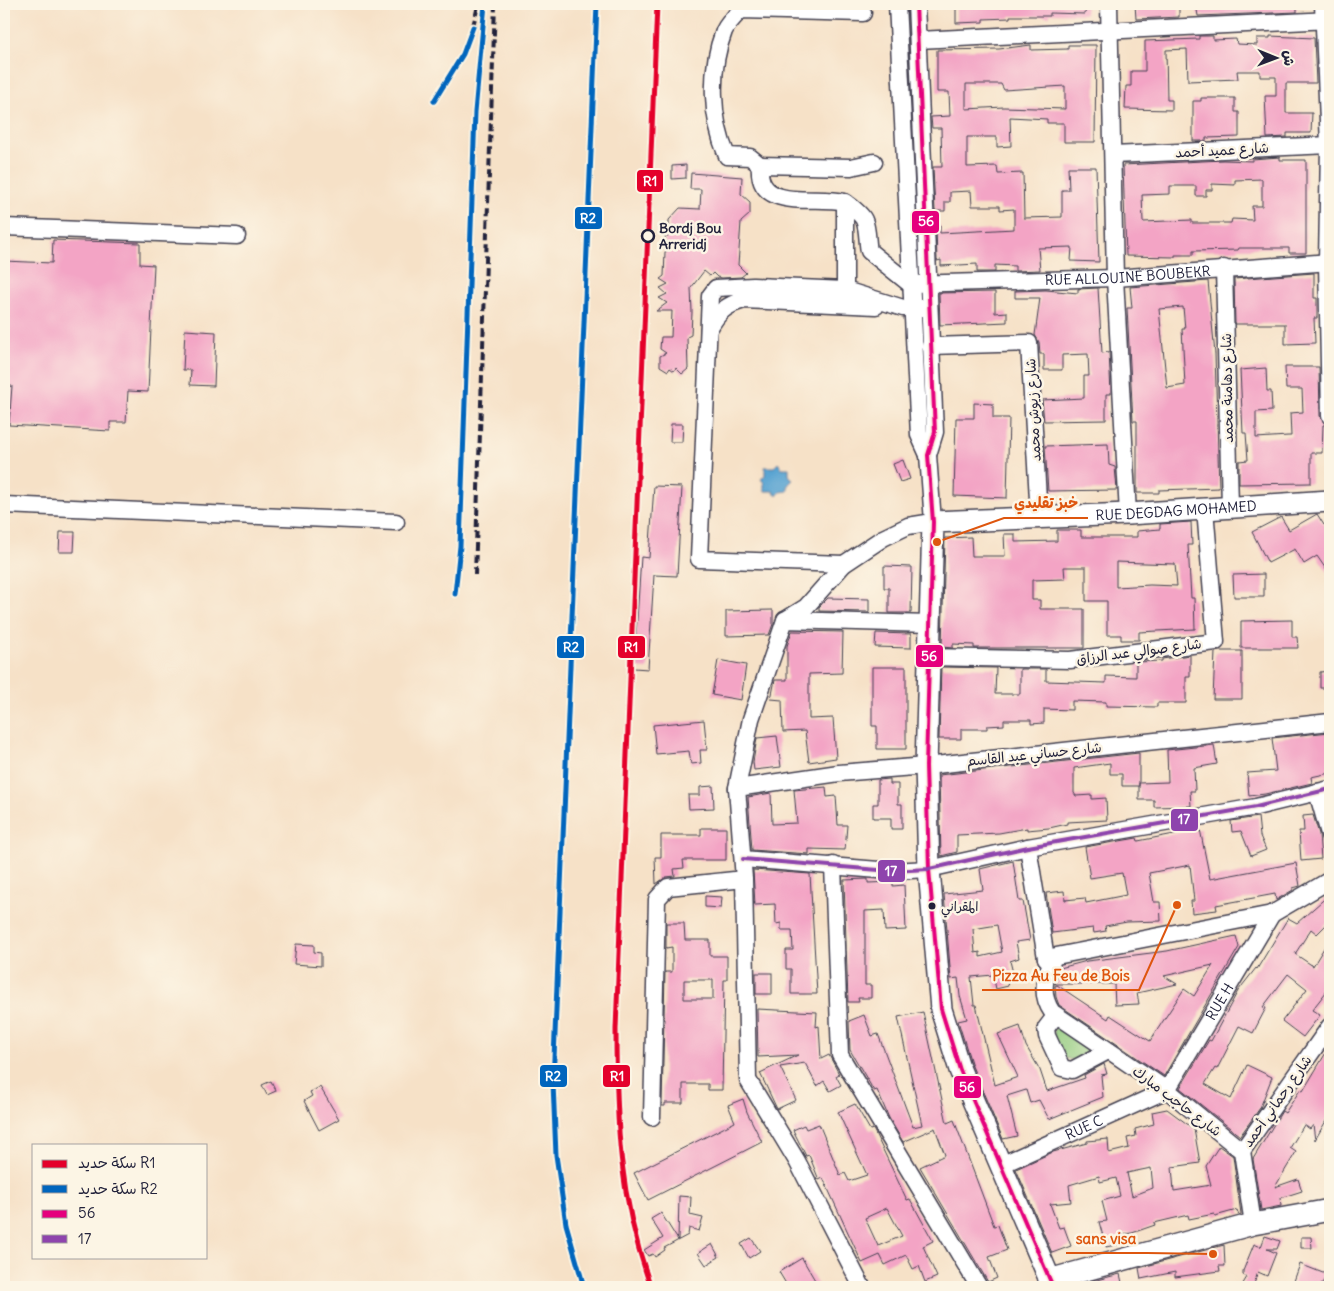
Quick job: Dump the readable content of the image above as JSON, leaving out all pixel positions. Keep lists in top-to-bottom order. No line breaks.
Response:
{"streets":{"main road":["RUE DEGDAG MOHAMED"],"street":["شارع عميد أحمد","RUE ALLOUINE BOUBEKR","شارع دهامنة محمد","شارع زيوش محمد","شارع صوالي عبد الرزاق","شارع حساني عبد القاسم","RUE H","شارع حاجب مبارك","شارع رحماني أحمد","RUE C"]},"crossings":[["RUE ALLOUINE BOUBEKR","شارع دهامنة محمد"],["شارع دهامنة محمد","RUE DEGDAG MOHAMED"],["شارع زيوش محمد","RUE DEGDAG MOHAMED"],["RUE DEGDAG MOHAMED","شارع صوالي عبد الرزاق"],["RUE H","شارع حاجب مبارك"],["RUE H","RUE C"],["شارع حاجب مبارك","شارع رحماني أحمد"],["شارع حاجب مبارك","RUE C"]],"places":["Bordj Bou Arreridj","خبز تقليدي","Pizza Au Feu de Bois","المقراني","sans visa"],"lines":["rail line R1","rail line R2","transit line 56","transit line 17"],"legend":["سكة حديد R1","سكة حديد R2","56","17"],"north":"right"}
